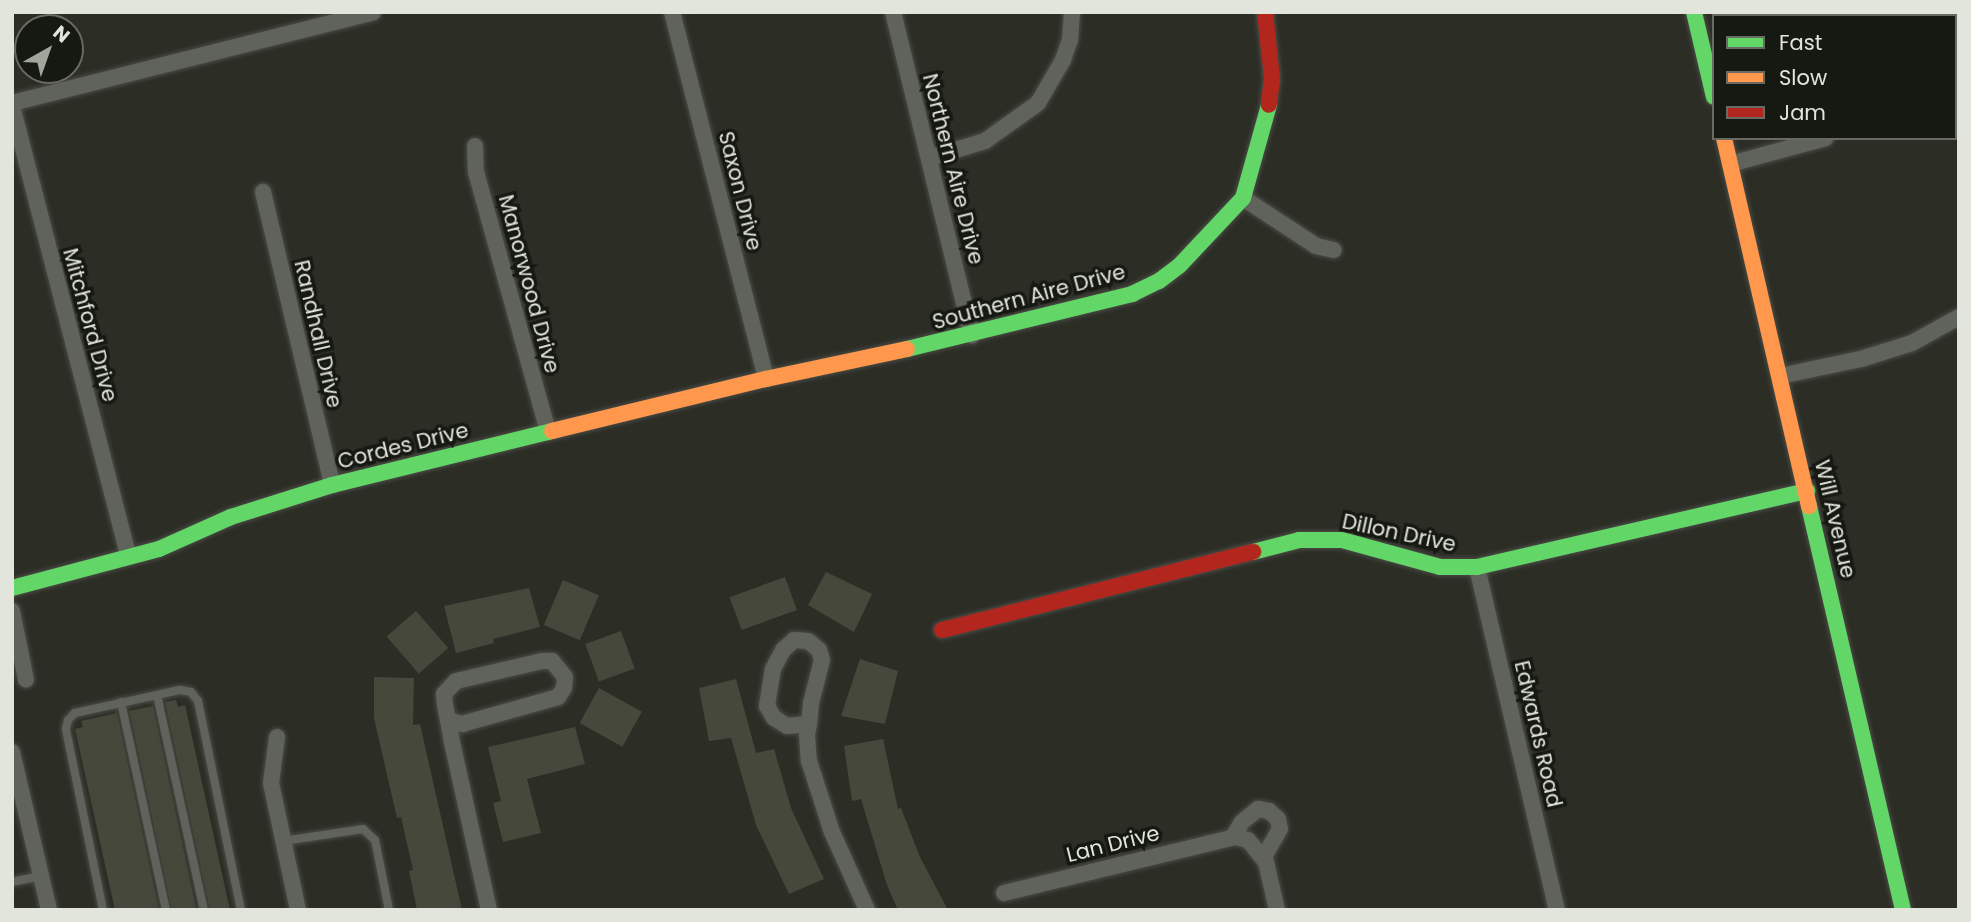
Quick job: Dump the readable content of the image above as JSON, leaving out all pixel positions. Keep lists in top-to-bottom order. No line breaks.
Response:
{"streets":{"street":["Northern Aire Drive","Saxon Drive","Manorwood Drive","Southern Aire Drive","Mitchford Drive","Randhall Drive","Cordes Drive","Will Avenue","Dillon Drive","Edwards Road","Lan Drive"]},"crossings":[["Northern Aire Drive","Southern Aire Drive"],["Saxon Drive","Cordes Drive"],["Manorwood Drive","Cordes Drive"],["Southern Aire Drive","Cordes Drive"],["Mitchford Drive","Cordes Drive"],["Randhall Drive","Cordes Drive"],["Will Avenue","Dillon Drive"],["Dillon Drive","Edwards Road"]],"legend":["Fast","Slow","Jam"],"north":"top right"}
